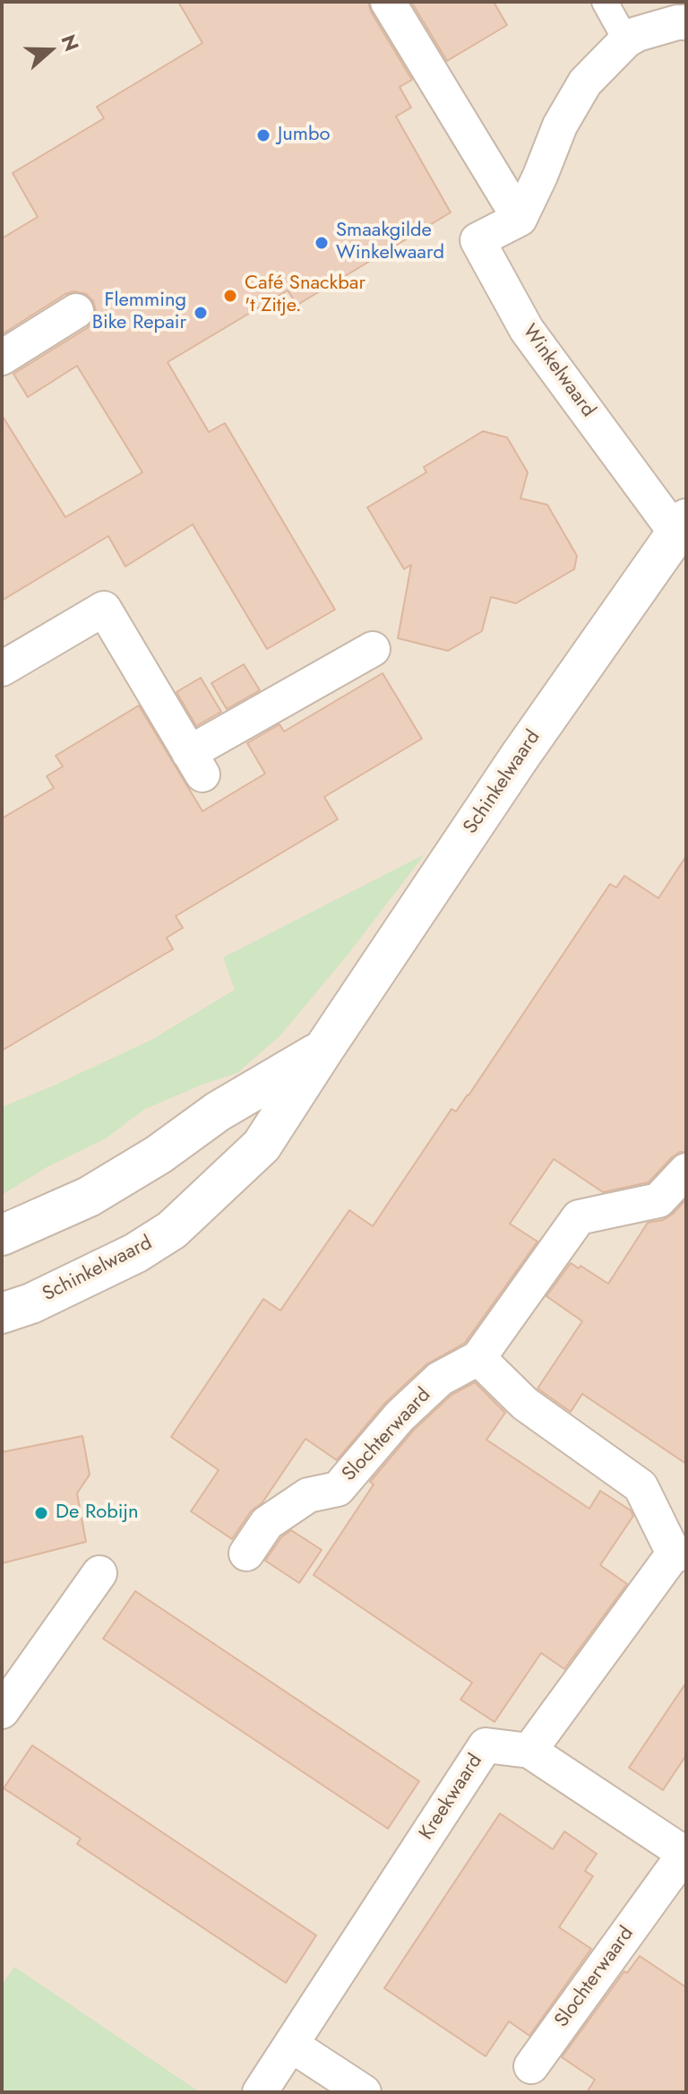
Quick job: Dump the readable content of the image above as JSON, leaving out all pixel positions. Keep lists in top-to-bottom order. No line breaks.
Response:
{"streets":{"street":["Winkelwaard","Schinkelwaard","Slochterwaard","Kreekwaard"]},"crossings":[["Winkelwaard","Schinkelwaard"],["Slochterwaard","Kreekwaard"]],"places":["Jumbo","Smaakgilde Winkelwaard","Café Snackbar 't Zitje.","Flemming Bike Repair","De Robijn"],"north":"right"}
